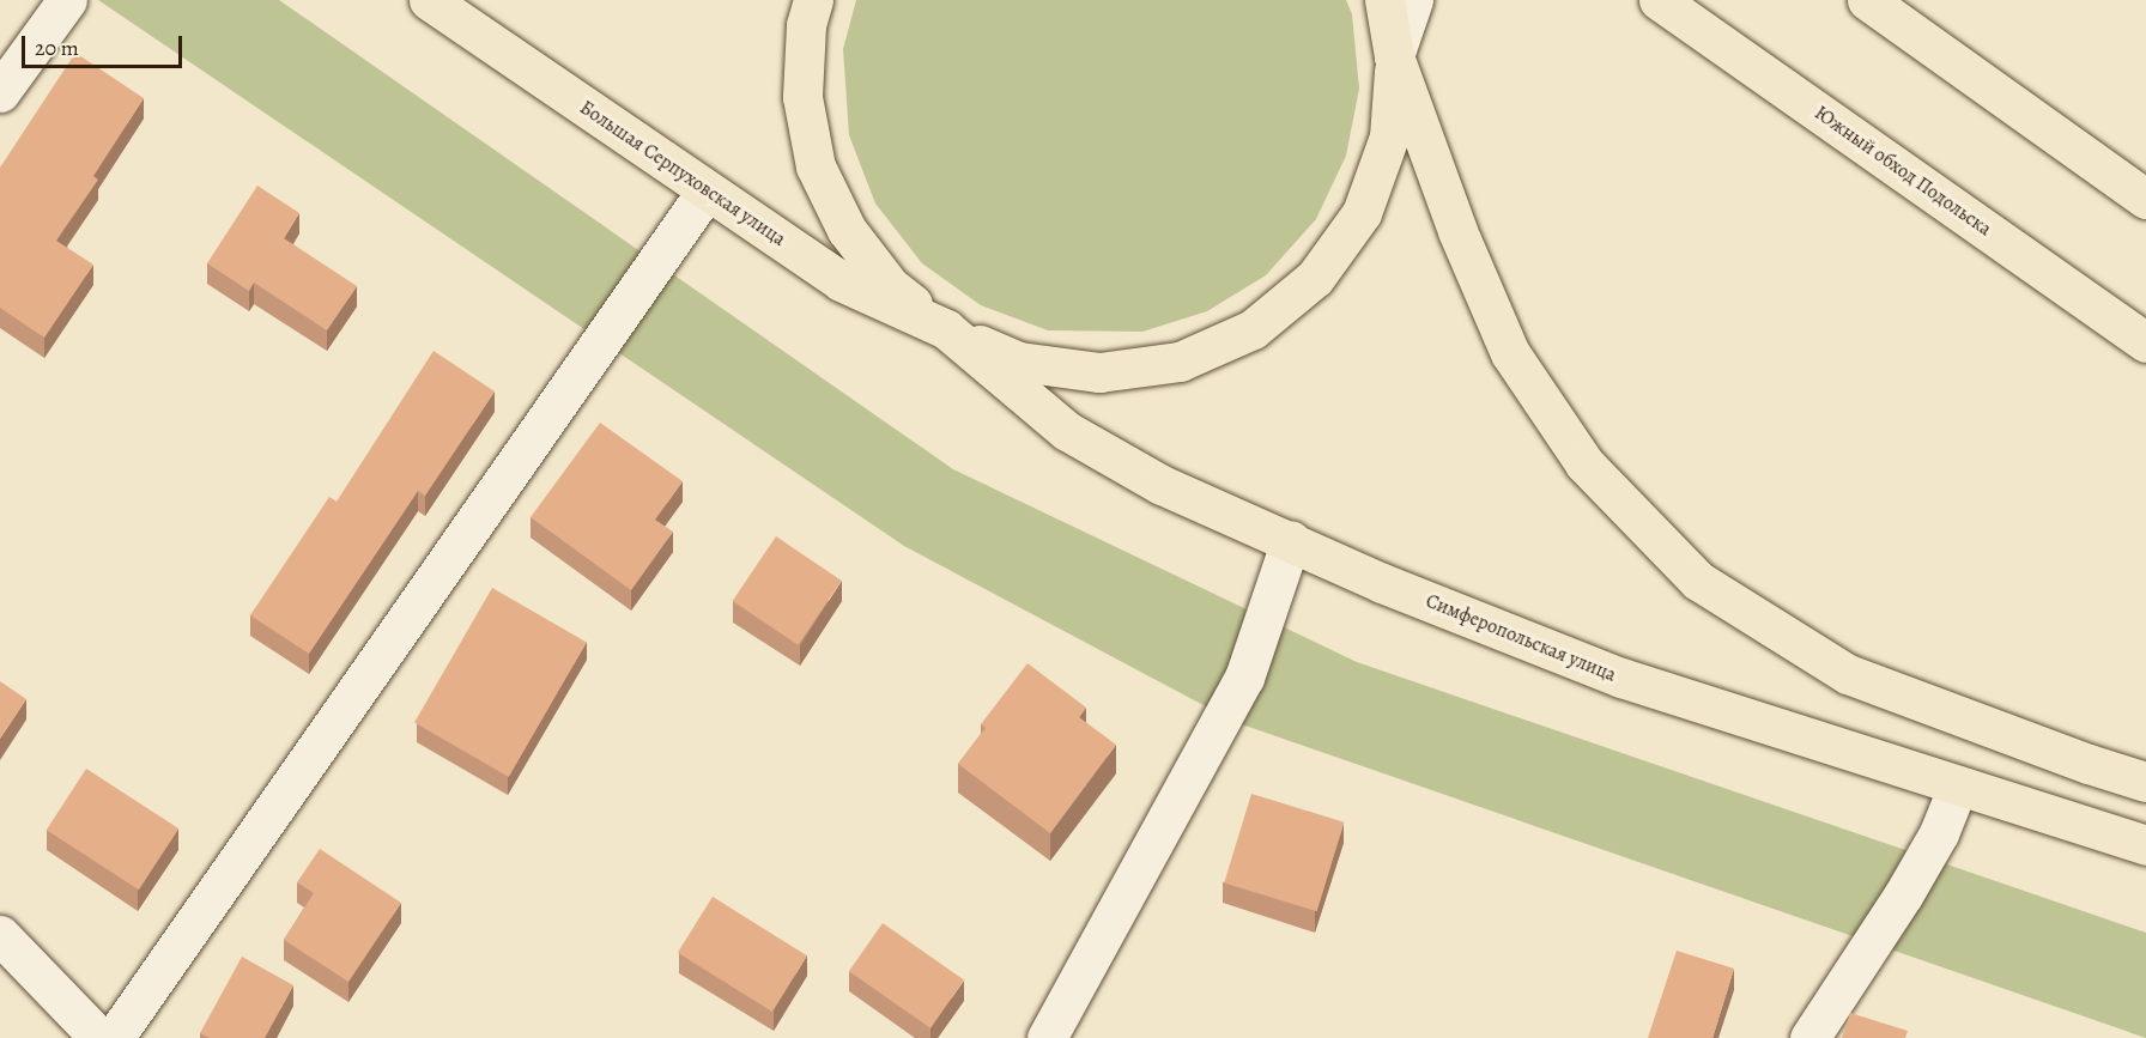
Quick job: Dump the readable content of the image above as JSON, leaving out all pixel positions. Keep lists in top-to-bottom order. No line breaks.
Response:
{"streets":{"main road":["Южный обход Подольска","Большая Серпуховская улица","Симферопольская улица"]},"crossings":[["Большая Серпуховская улица","Симферопольская улица"]],"scale_bar":"20 m"}
